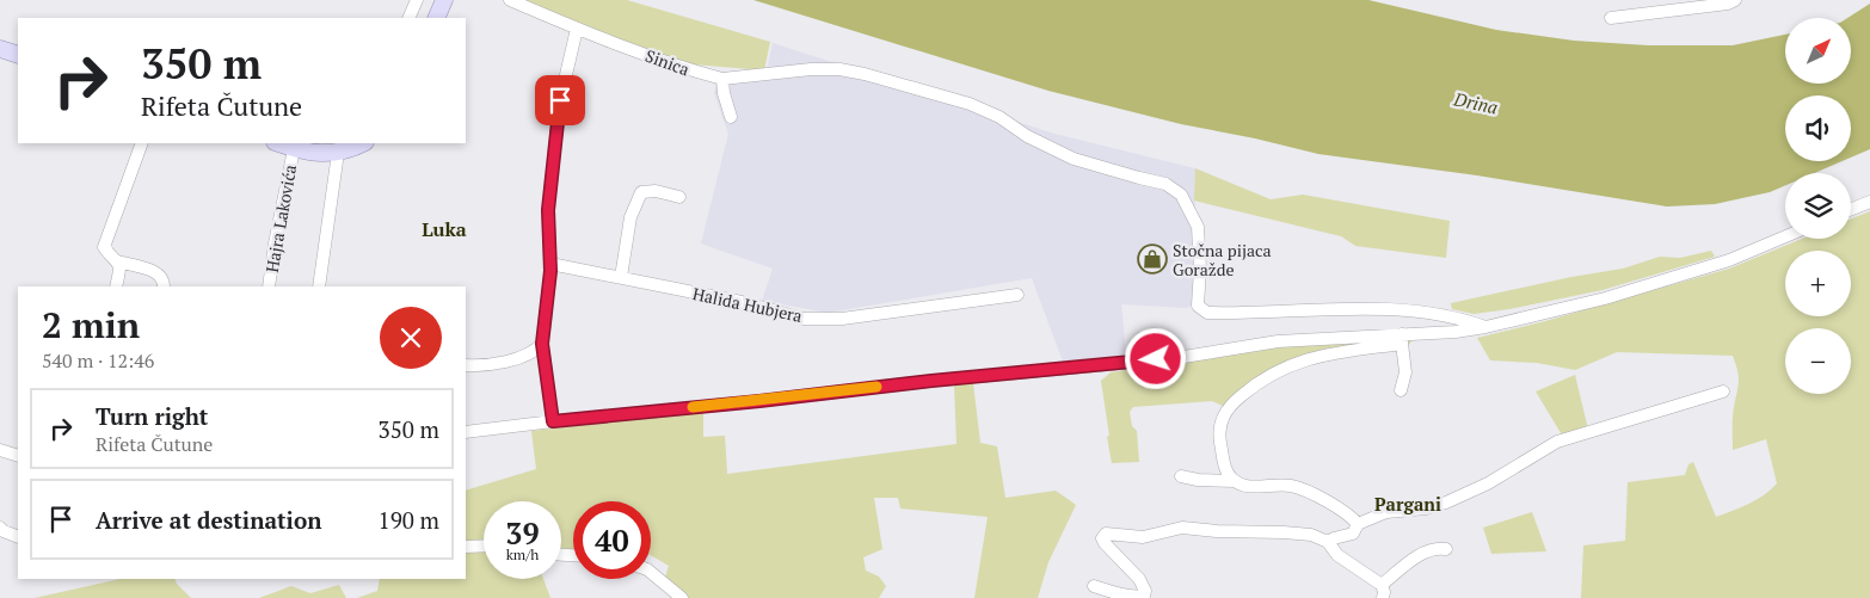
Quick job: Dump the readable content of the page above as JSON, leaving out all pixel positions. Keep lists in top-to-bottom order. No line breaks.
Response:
{"streets":{"street":["Sinica","Hajra Lakovića","Halida Hubjera"]},"districts":["Luka","Pargani"],"water":["Drina"],"places":{"shop":["Stočna pijaca Goražde"]},"north":"top right","page":{"map_buttons":["+","−"],"turn":["350 m","Rifeta Čutune"],"heading":["2 min","540 m · 12:46"],"list":[{"name":"Turn right","note":"Rifeta Čutune","value":"350 m"},{"name":"Arrive at destination","value":"190 m"}],"speed":"39 km/h","limit":"40"}}
